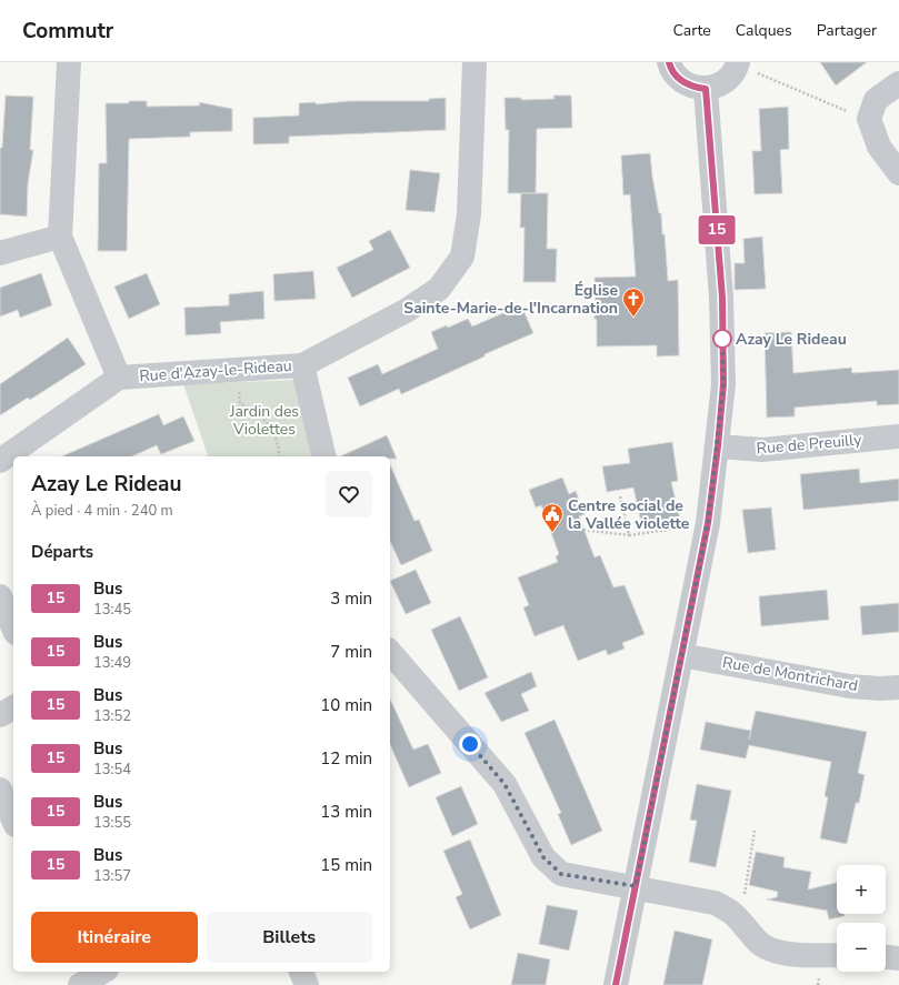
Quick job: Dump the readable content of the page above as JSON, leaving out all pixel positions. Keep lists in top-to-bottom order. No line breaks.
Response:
{"streets":{"street":["Rue d'Azay-le-Rideau","Rue de Preuilly","Rue de Montrichard"]},"parks":["Jardin des Violettes"],"places":{"church":["Église Sainte-Marie-de-l'Incarnation"],"other":["Azay Le Rideau"],"public building":["Centre social de la Vallée violette"]},"lines":["bus line 15"],"page":{"header":"Commutr","nav":["Carte","Calques","Partager"],"on_map":"15","heading":[["Azay Le Rideau","À pied · 4 min · 240 m"],"Départs"],"list":[{"mark":"15","name":"Bus","note":"13:45","value":"3 min"},{"mark":"15","name":"Bus","note":"13:49","value":"7 min"},{"mark":"15","name":"Bus","note":"13:52","value":"10 min"},{"mark":"15","name":"Bus","note":"13:54","value":"12 min"},{"mark":"15","name":"Bus","note":"13:55","value":"13 min"},{"mark":"15","name":"Bus","note":"13:57","value":"15 min"}],"map_buttons":["+","−"],"buttons":["Itinéraire","Billets"]}}
